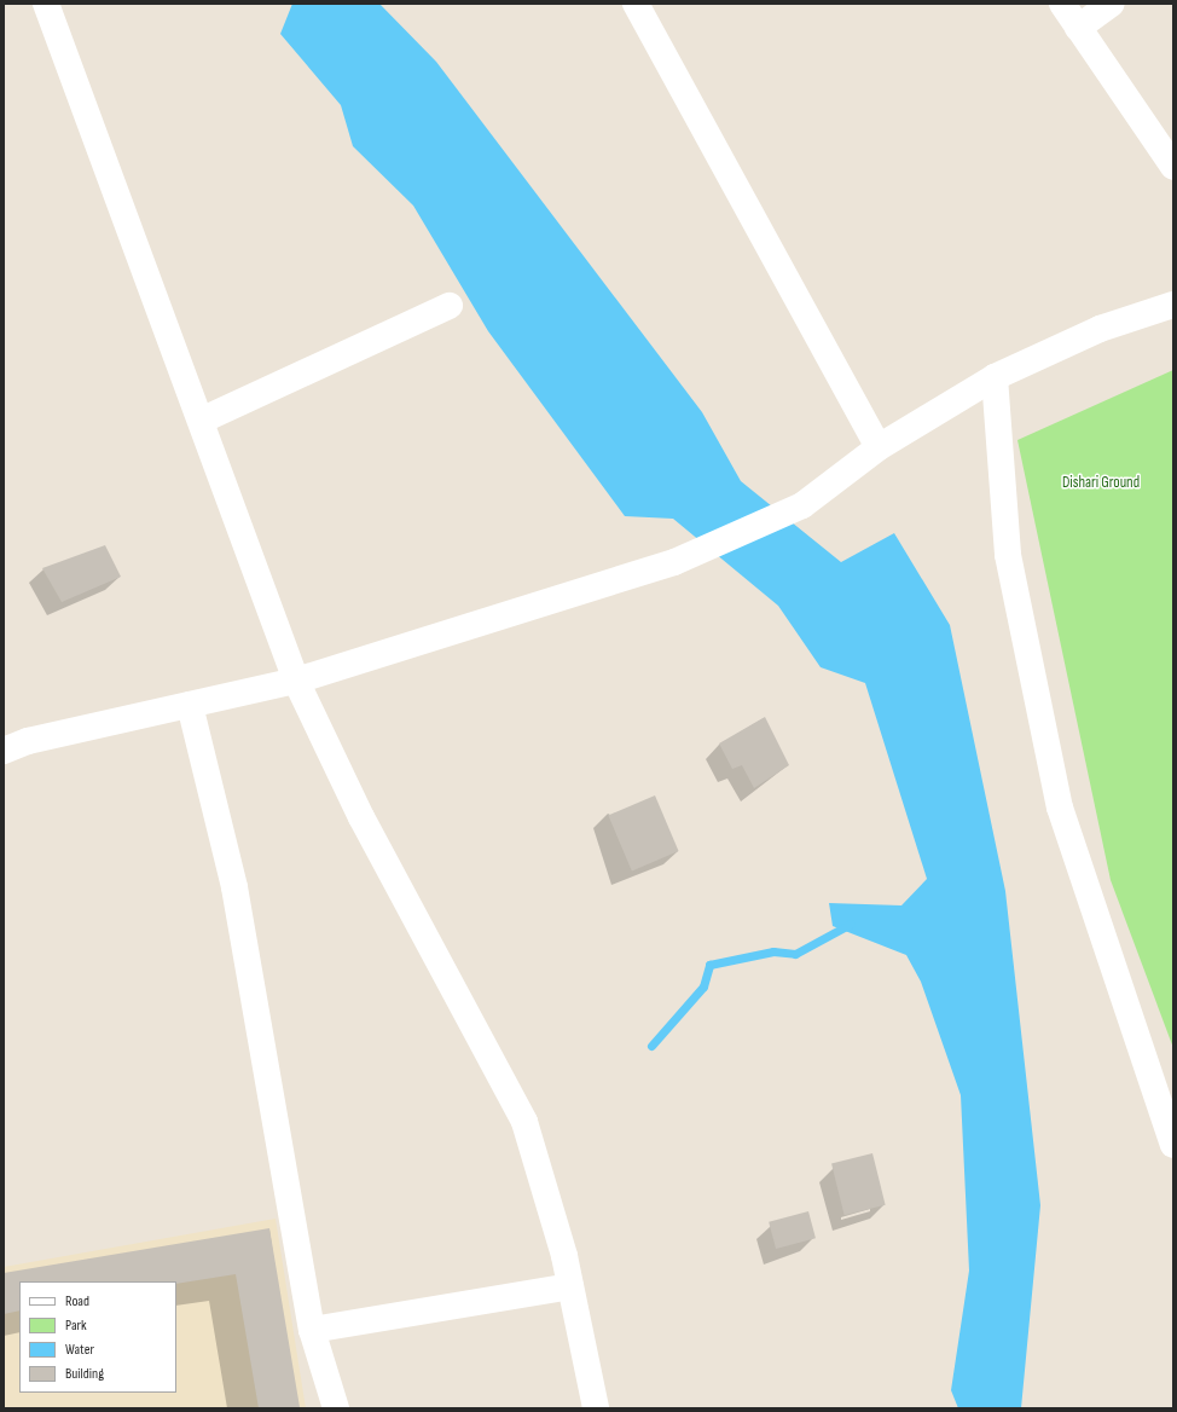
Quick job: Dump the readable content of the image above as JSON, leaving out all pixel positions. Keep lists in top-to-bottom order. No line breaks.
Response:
{"parks":["Dishari Ground"],"legend":["Road","Park","Water","Building"]}
